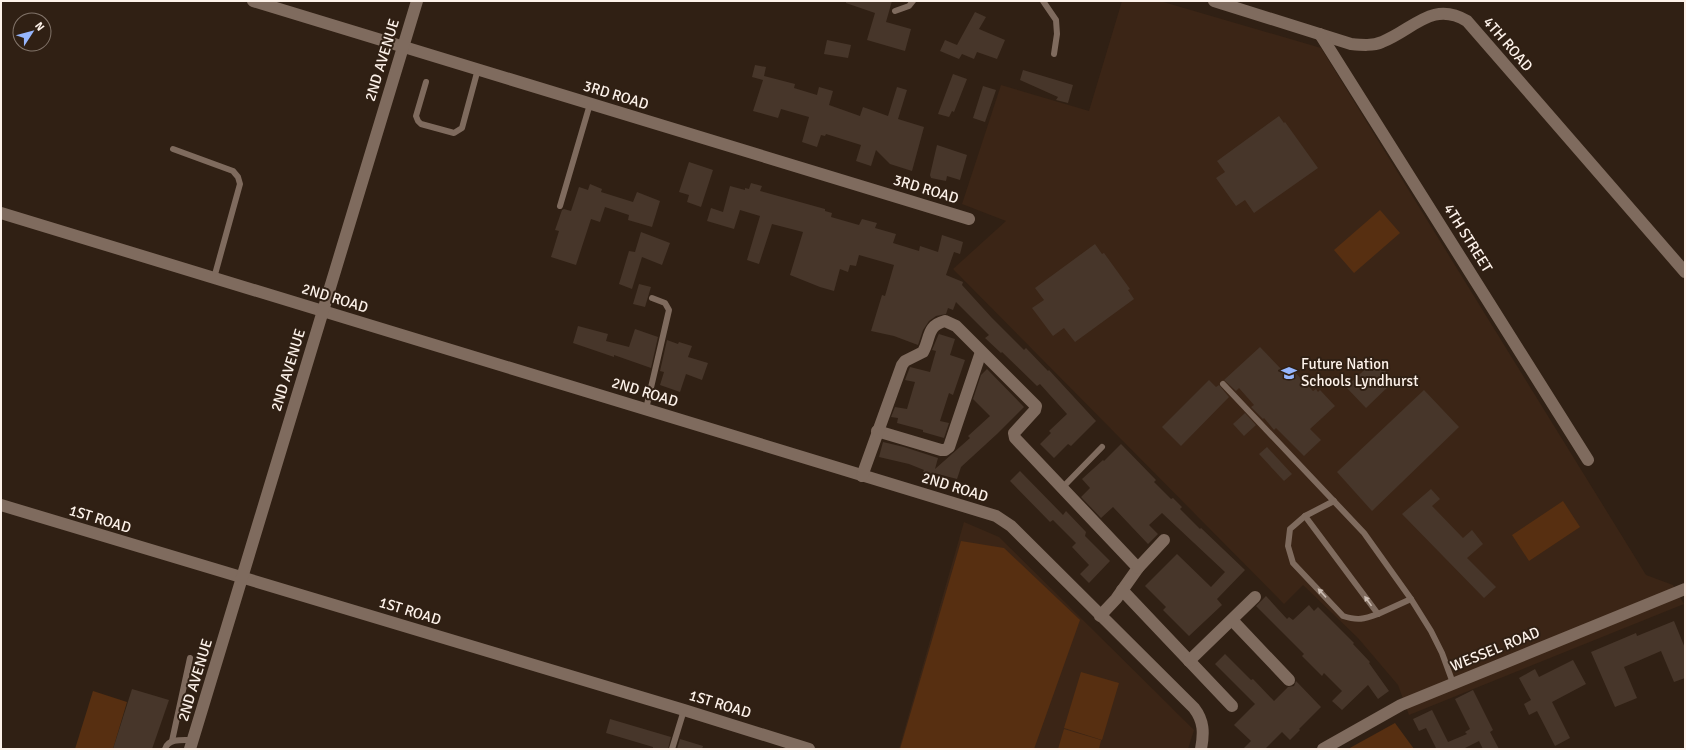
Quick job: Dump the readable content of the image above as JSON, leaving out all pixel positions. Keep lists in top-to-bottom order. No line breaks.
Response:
{"streets":{"street":["4TH ROAD","2ND AVENUE","3RD ROAD","4TH STREET","2ND ROAD","1ST ROAD","WESSEL ROAD"]},"crossings":[["4TH ROAD","4TH STREET"],["2ND AVENUE","3RD ROAD"],["2ND AVENUE","2ND ROAD"],["2ND AVENUE","1ST ROAD"]],"places":{"school or university":["Future Nation Schools Lyndhurst"]},"north":"top right"}
